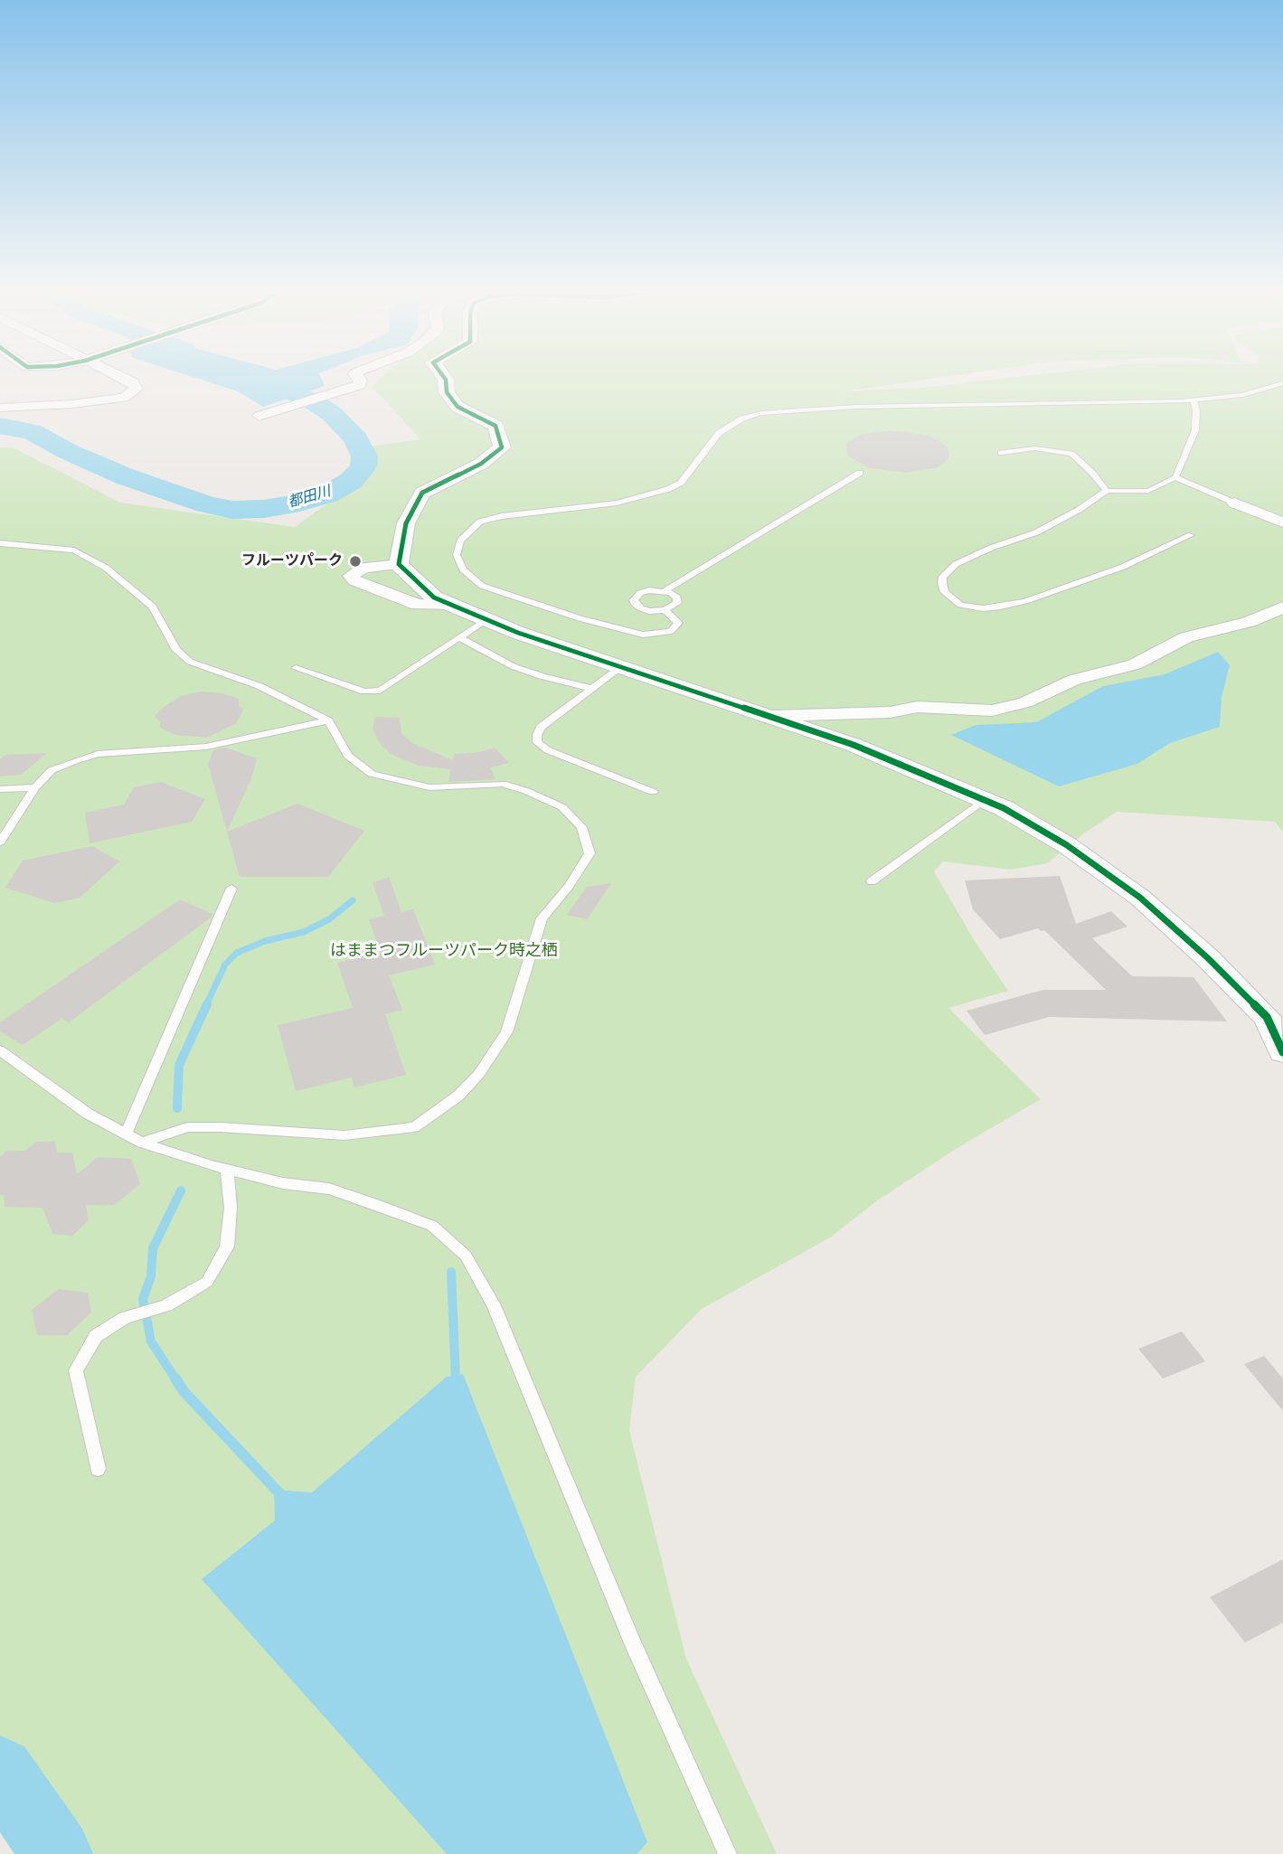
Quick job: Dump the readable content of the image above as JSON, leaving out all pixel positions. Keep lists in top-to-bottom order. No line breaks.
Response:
{"water":["都田川"],"parks":["はままつフルーツパーク時之栖"],"places":["フルーツパーク"]}
